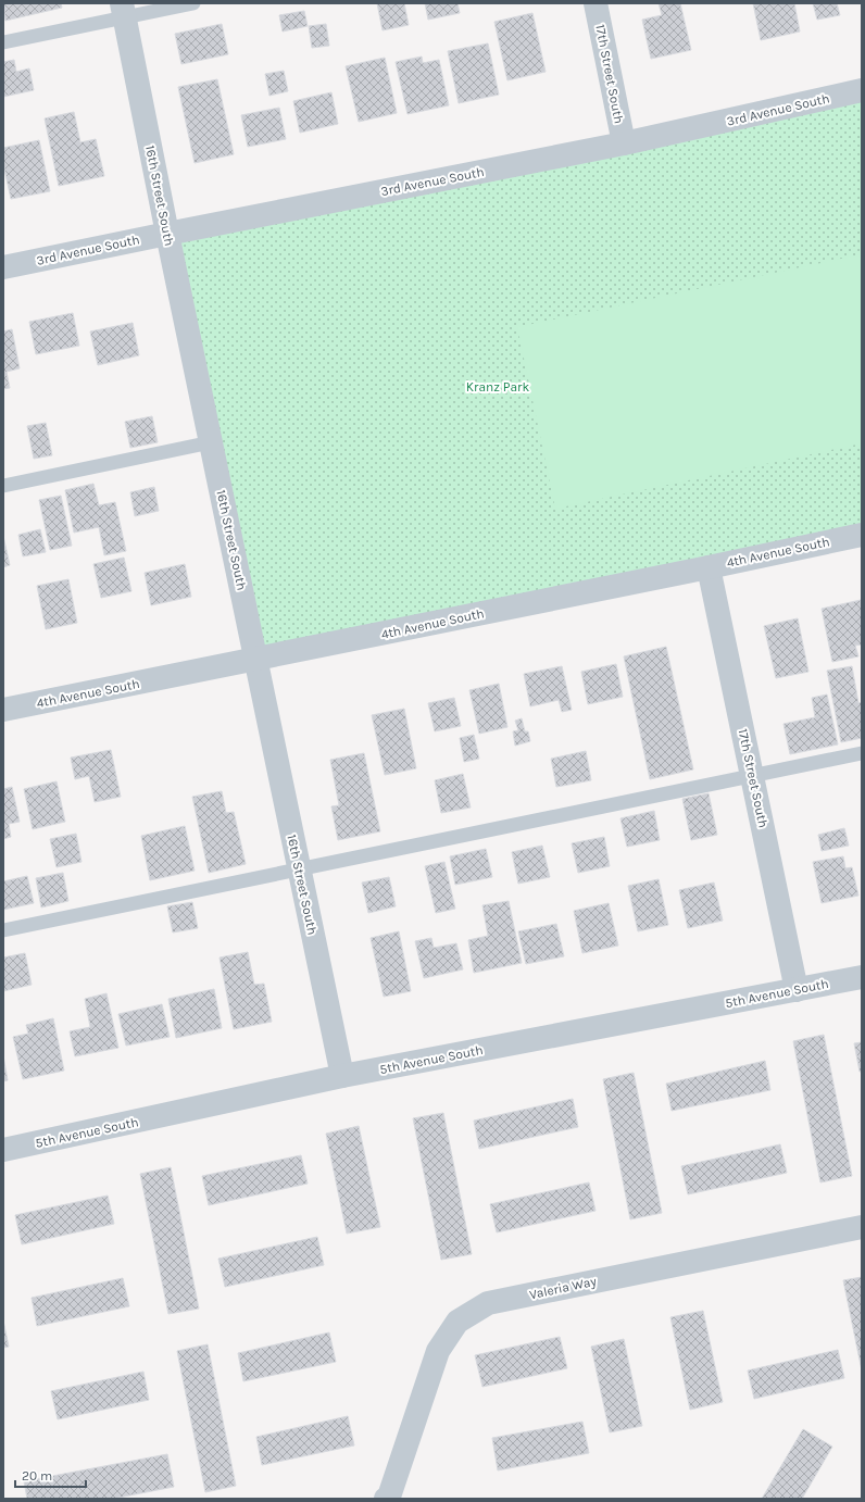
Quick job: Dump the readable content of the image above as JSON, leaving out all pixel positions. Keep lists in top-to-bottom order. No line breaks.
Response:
{"streets":{"street":["17th Street South","3rd Avenue South","16th Street South","4th Avenue South","5th Avenue South","Valeria Way"]},"crossings":[["17th Street South","3rd Avenue South"],["17th Street South","4th Avenue South"],["17th Street South","5th Avenue South"],["3rd Avenue South","16th Street South"],["16th Street South","4th Avenue South"],["16th Street South","5th Avenue South"]],"parks":["Kranz Park"],"scale_bar":"20 m"}
